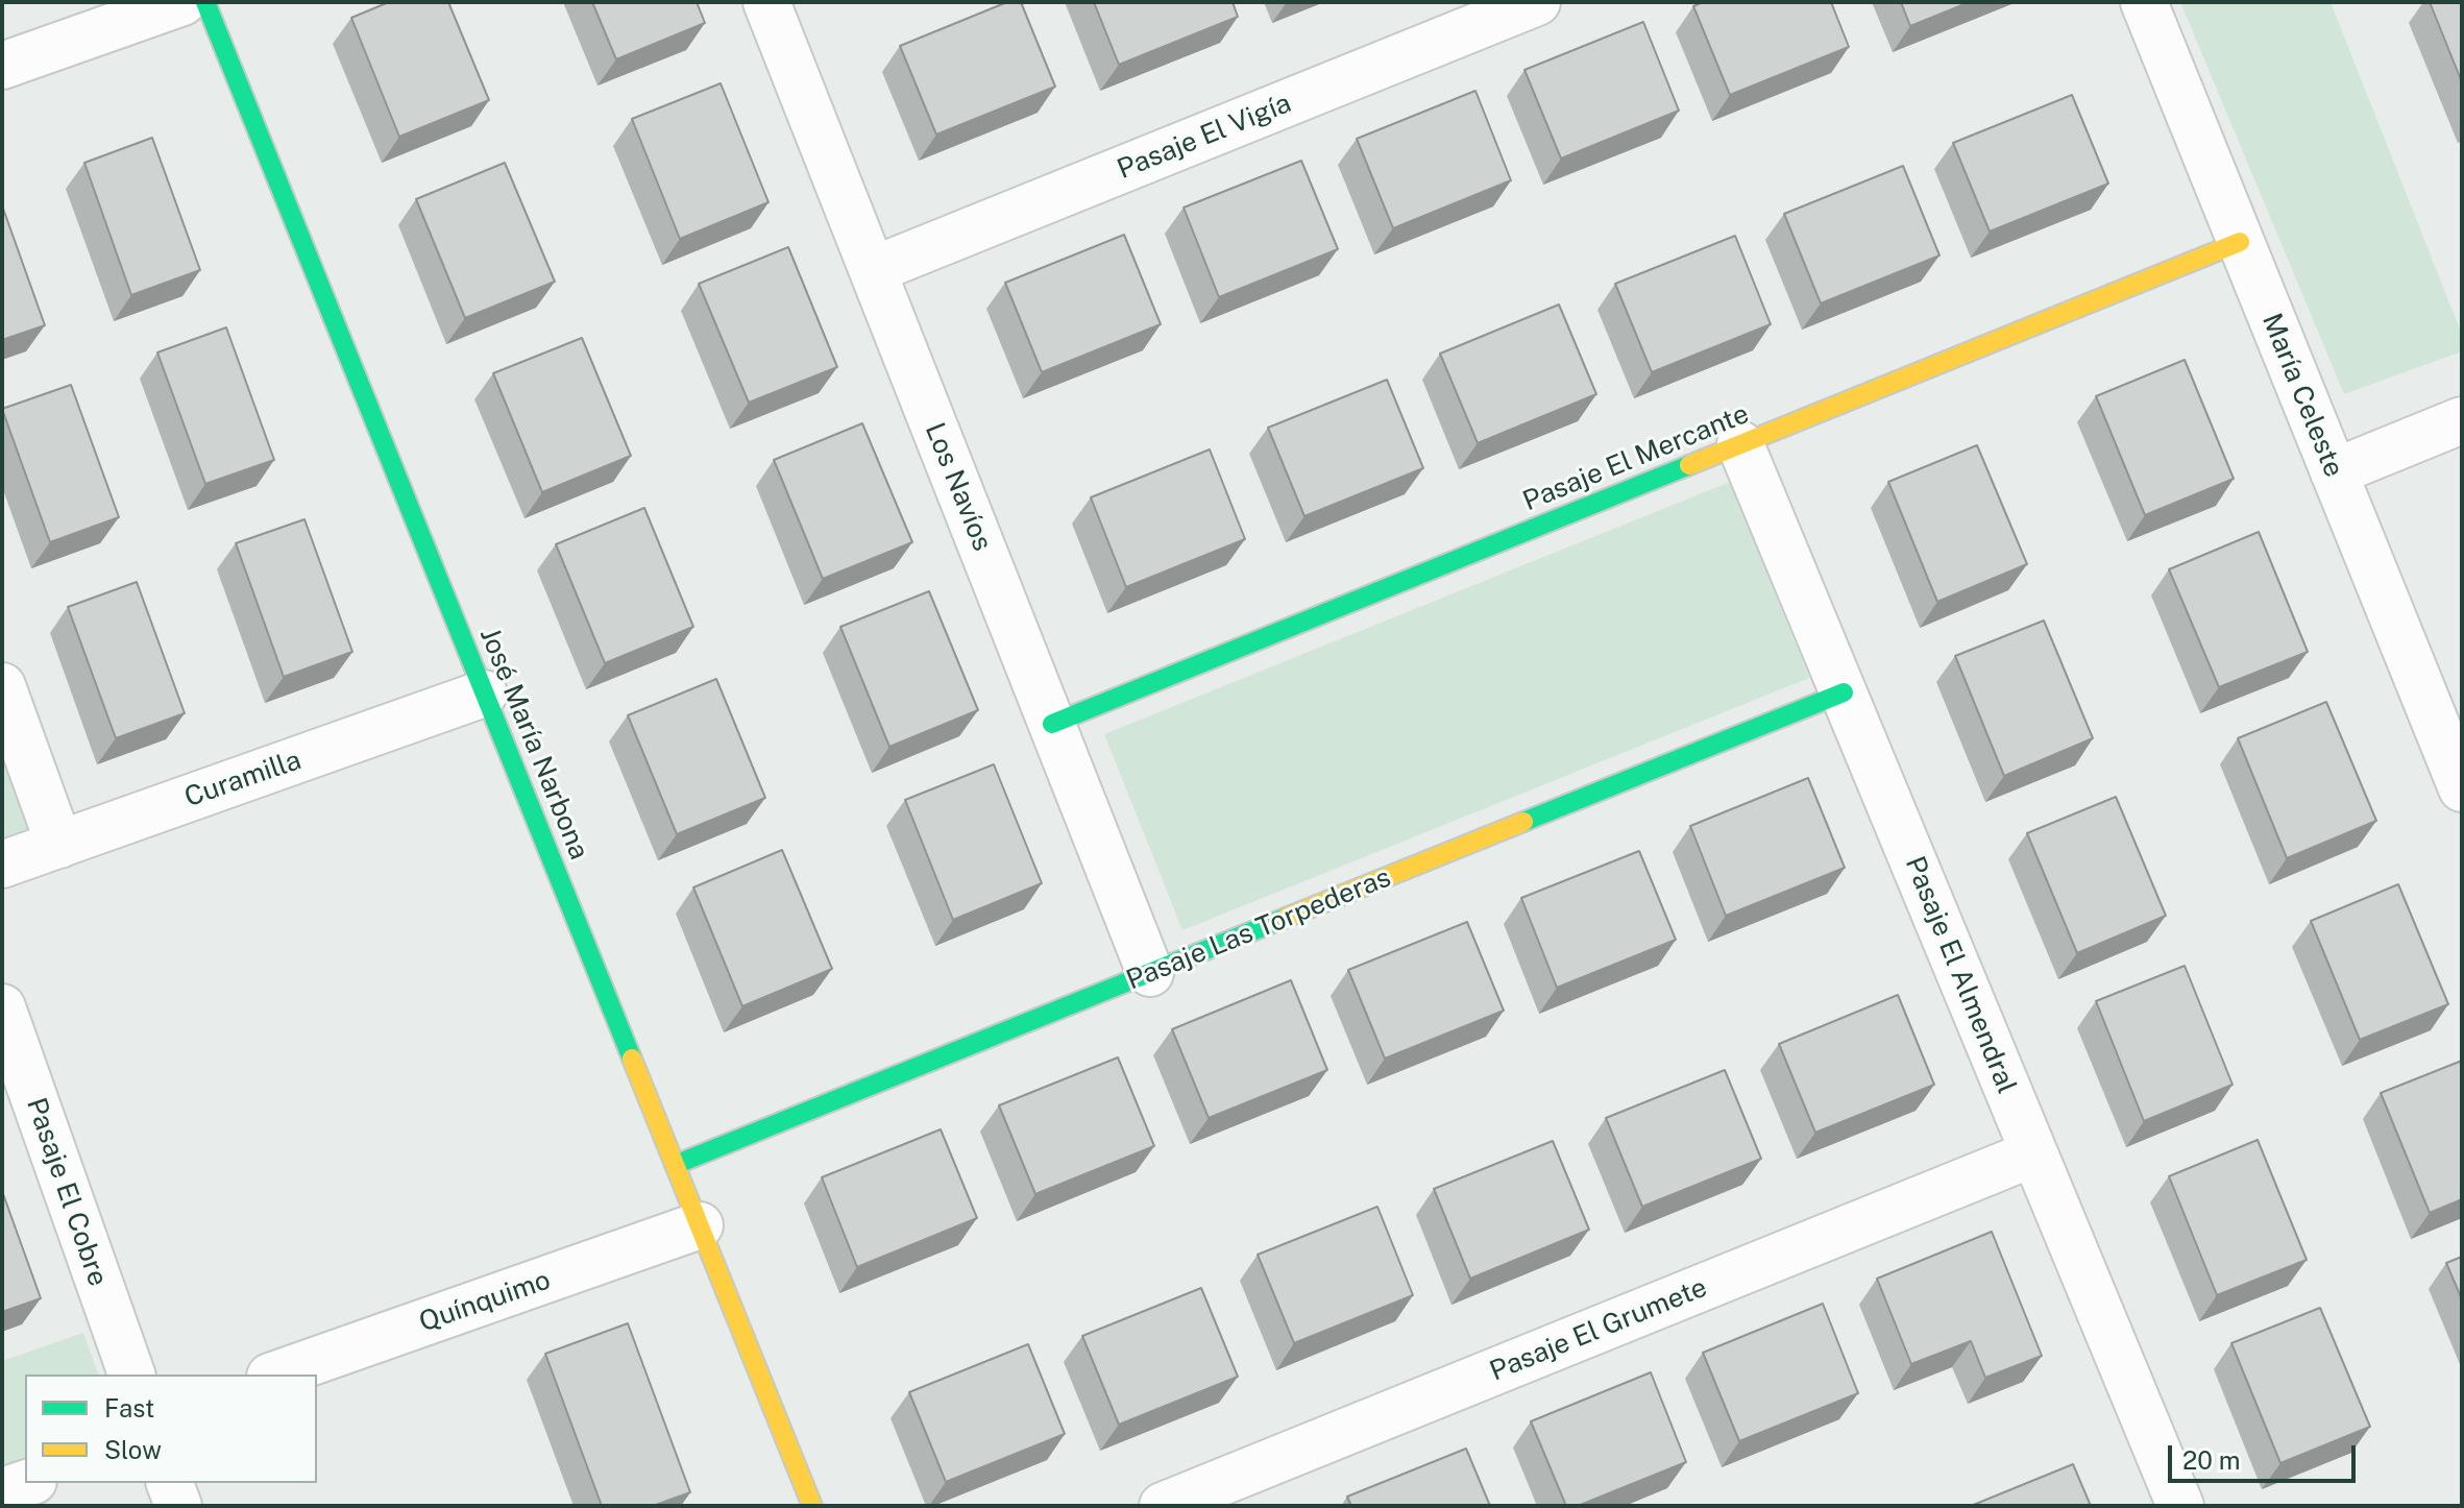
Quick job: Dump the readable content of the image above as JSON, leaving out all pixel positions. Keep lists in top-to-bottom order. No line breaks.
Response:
{"streets":{"street":["Pasaje El Vigía","María Celeste","Pasaje El Mercante","Los Navíos","José María Narbona","Curamilla","Pasaje Las Torpederas","Pasaje El Almendral","Pasaje El Cobre","Quínquimo","Pasaje El Grumete"]},"crossings":[["Pasaje El Vigía","Los Navíos"],["María Celeste","Pasaje El Mercante"],["Pasaje El Mercante","Los Navíos"],["Pasaje El Mercante","Pasaje El Almendral"],["Los Navíos","Pasaje Las Torpederas"],["José María Narbona","Curamilla"],["José María Narbona","Pasaje Las Torpederas"],["José María Narbona","Quínquimo"],["Pasaje Las Torpederas","Pasaje El Almendral"],["Pasaje El Almendral","Pasaje El Grumete"]],"legend":["Fast","Slow"],"scale_bar":"20 m"}
